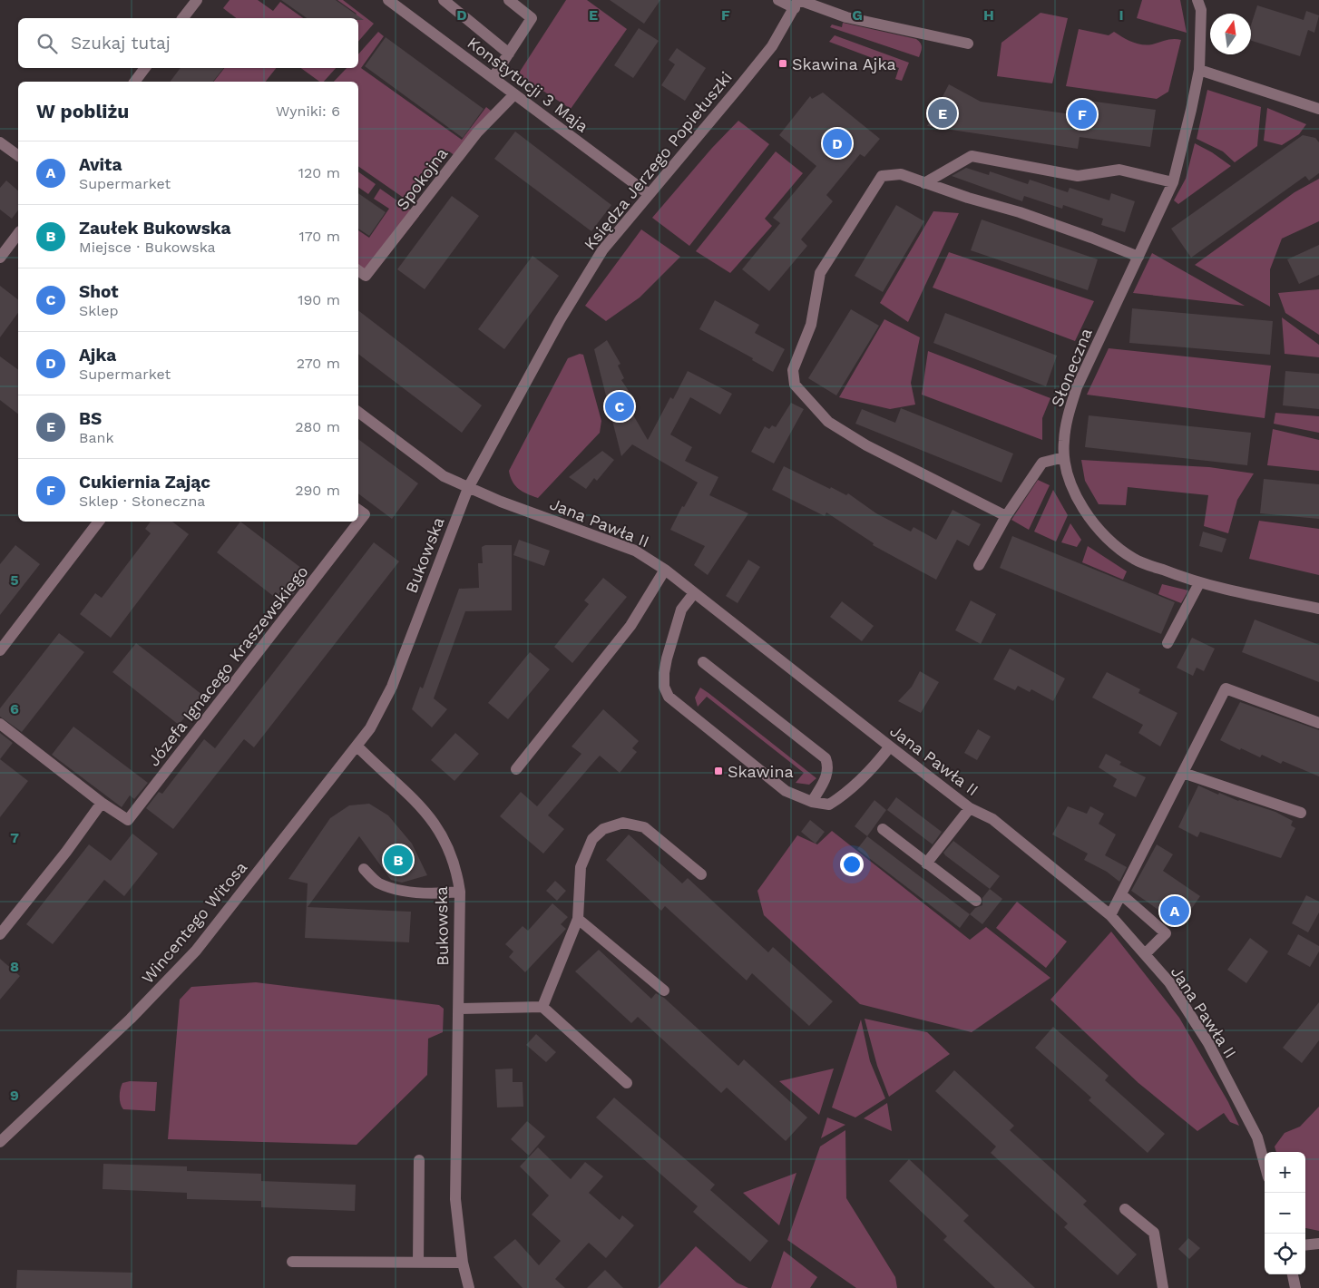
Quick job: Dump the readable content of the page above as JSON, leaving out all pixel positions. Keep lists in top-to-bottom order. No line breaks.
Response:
{"streets":{"street":["Konstytucji 3 Maja","Księdza Jerzego Popiełuszki","Spokojna","Słoneczna","Jana Pawła II","Bukowska","Józefa Ignacego Kraszewskiego","Wincentego Witosa"]},"crossings":[["Konstytucji 3 Maja","Księdza Jerzego Popiełuszki"],["Konstytucji 3 Maja","Spokojna"],["Księdza Jerzego Popiełuszki","Jana Pawła II"],["Księdza Jerzego Popiełuszki","Bukowska"],["Jana Pawła II","Bukowska"],["Bukowska","Wincentego Witosa"]],"places":{"transit":["Skawina Ajka","Skawina"]},"north":"top","page":{"search":"Szukaj tutaj","heading":["W pobliżu","Wyniki: 6"],"pins":["E","F","D","C","B","A"],"list":[{"mark":"A","name":"Avita","note":"Supermarket","value":"120 m"},{"mark":"B","name":"Zaułek Bukowska","note":"Miejsce · Bukowska","value":"170 m"},{"mark":"C","name":"Shot","note":"Sklep","value":"190 m"},{"mark":"D","name":"Ajka","note":"Supermarket","value":"270 m"},{"mark":"E","name":"BS","note":"Bank","value":"280 m"},{"mark":"F","name":"Cukiernia Zając","note":"Sklep · Słoneczna","value":"290 m"}],"map_buttons":["+","−"]},"grid":{"columns":["D","E","F","G","H","I"],"rows":["5","6","7","8","9"]}}
